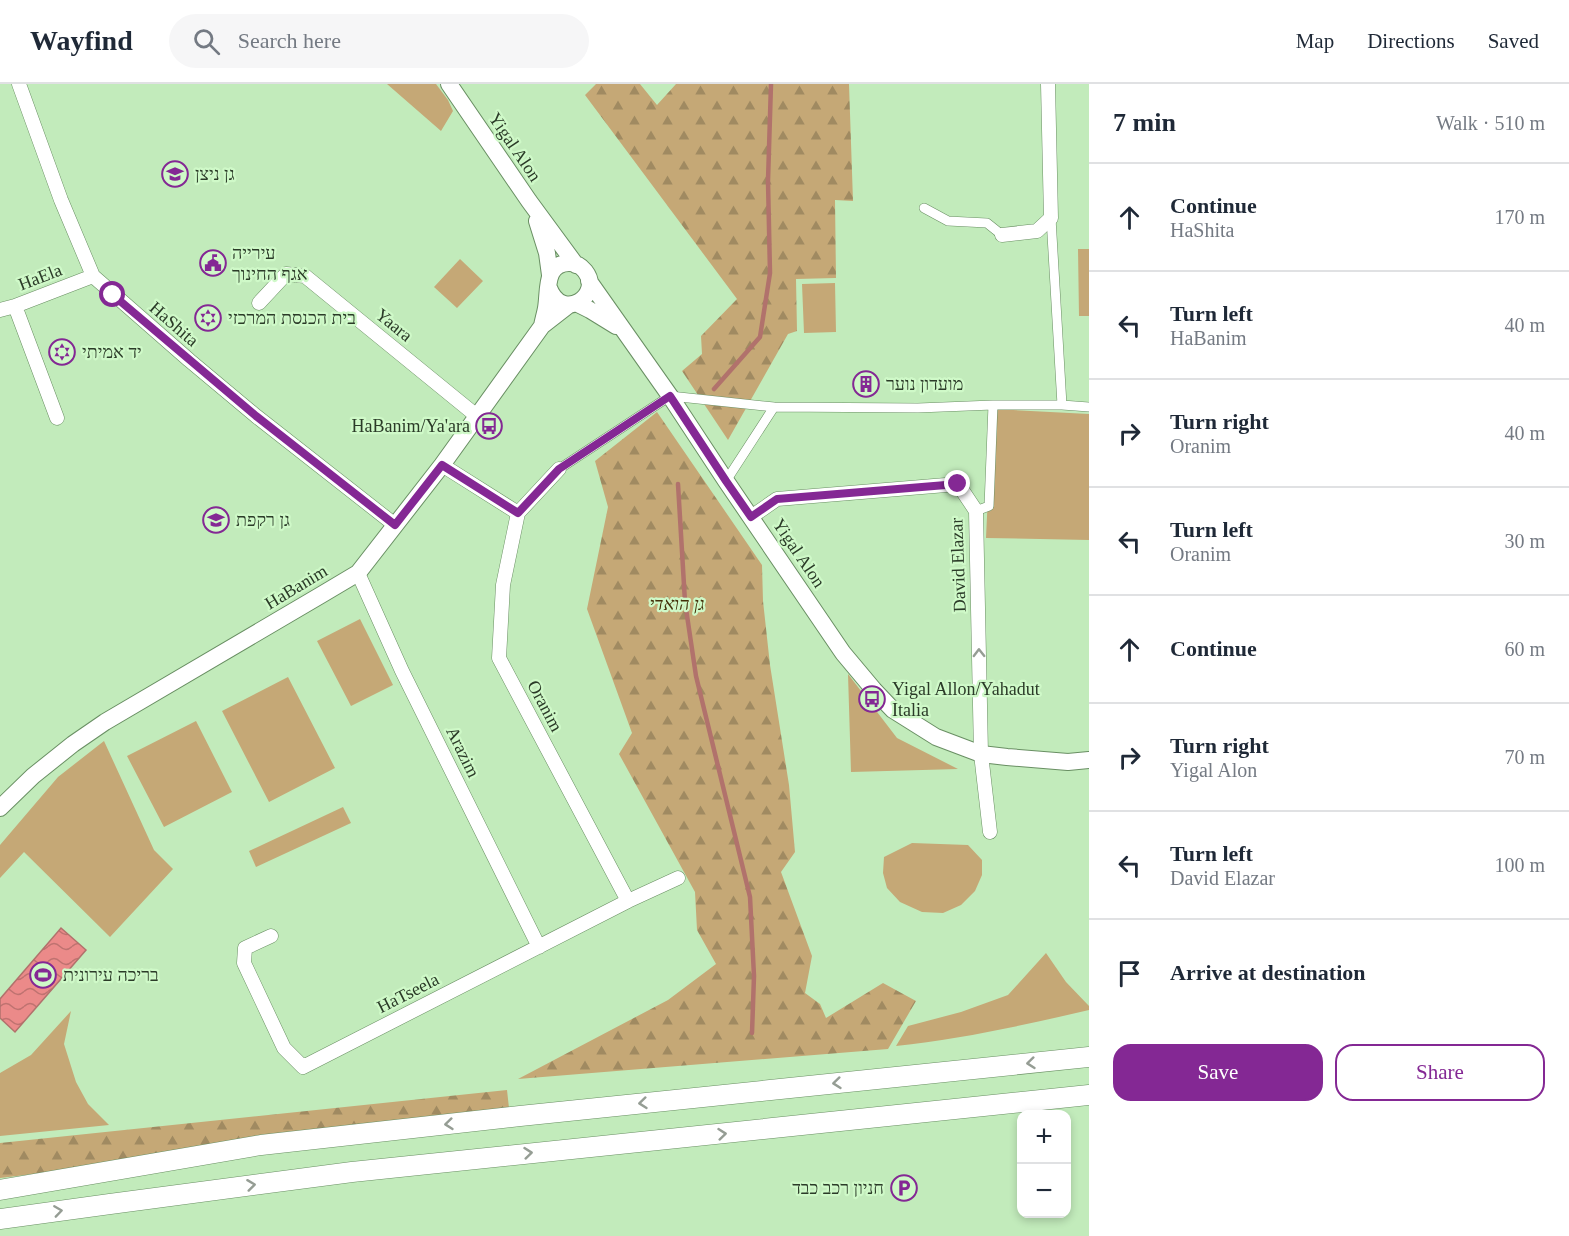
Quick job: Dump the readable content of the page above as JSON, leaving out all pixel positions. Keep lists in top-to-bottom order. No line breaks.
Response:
{"streets":{"street":["Yigal Alon","HaEla","HaShita","Yaara","David Elazar","HaBanim","Oranim","Arazim","HaTseela"]},"crossings":[["Yigal Alon","David Elazar"],["Yigal Alon","HaBanim"],["HaEla","HaShita"],["HaShita","HaBanim"],["Yaara","HaBanim"],["HaBanim","Arazim"],["Oranim","HaTseela"],["Arazim","HaTseela"]],"one_way":["David Elazar"],"parks":["גן הואדי"],"places":{"school or university":["גן ניצן","גן רקפת"],"public building":["עירייה אגף החינוך"],"synagogue":["בית הכנסת המרכזי","יד אמיתי"],"building":["מועדון נוער"],"bus stop":["HaBanim/Ya'ara","Yigal Allon/Yahadut Italia"],"sports":["בריכה עירונית"],"parking":["חניון רכב כבד"]},"page":{"header":"Wayfind","search":"Search here","nav":["Map","Directions","Saved"],"heading":["7 min","Walk · 510 m"],"list":[["Continue","HaShita","170 m"],["Turn left","HaBanim","40 m"],["Turn right","Oranim","40 m"],["Turn left","Oranim","30 m"],["Continue","60 m"],["Turn right","Yigal Alon","70 m"],["Turn left","David Elazar","100 m"],"Arrive at destination"],"buttons":["Save","Share"],"map_buttons":["+","−"]}}
